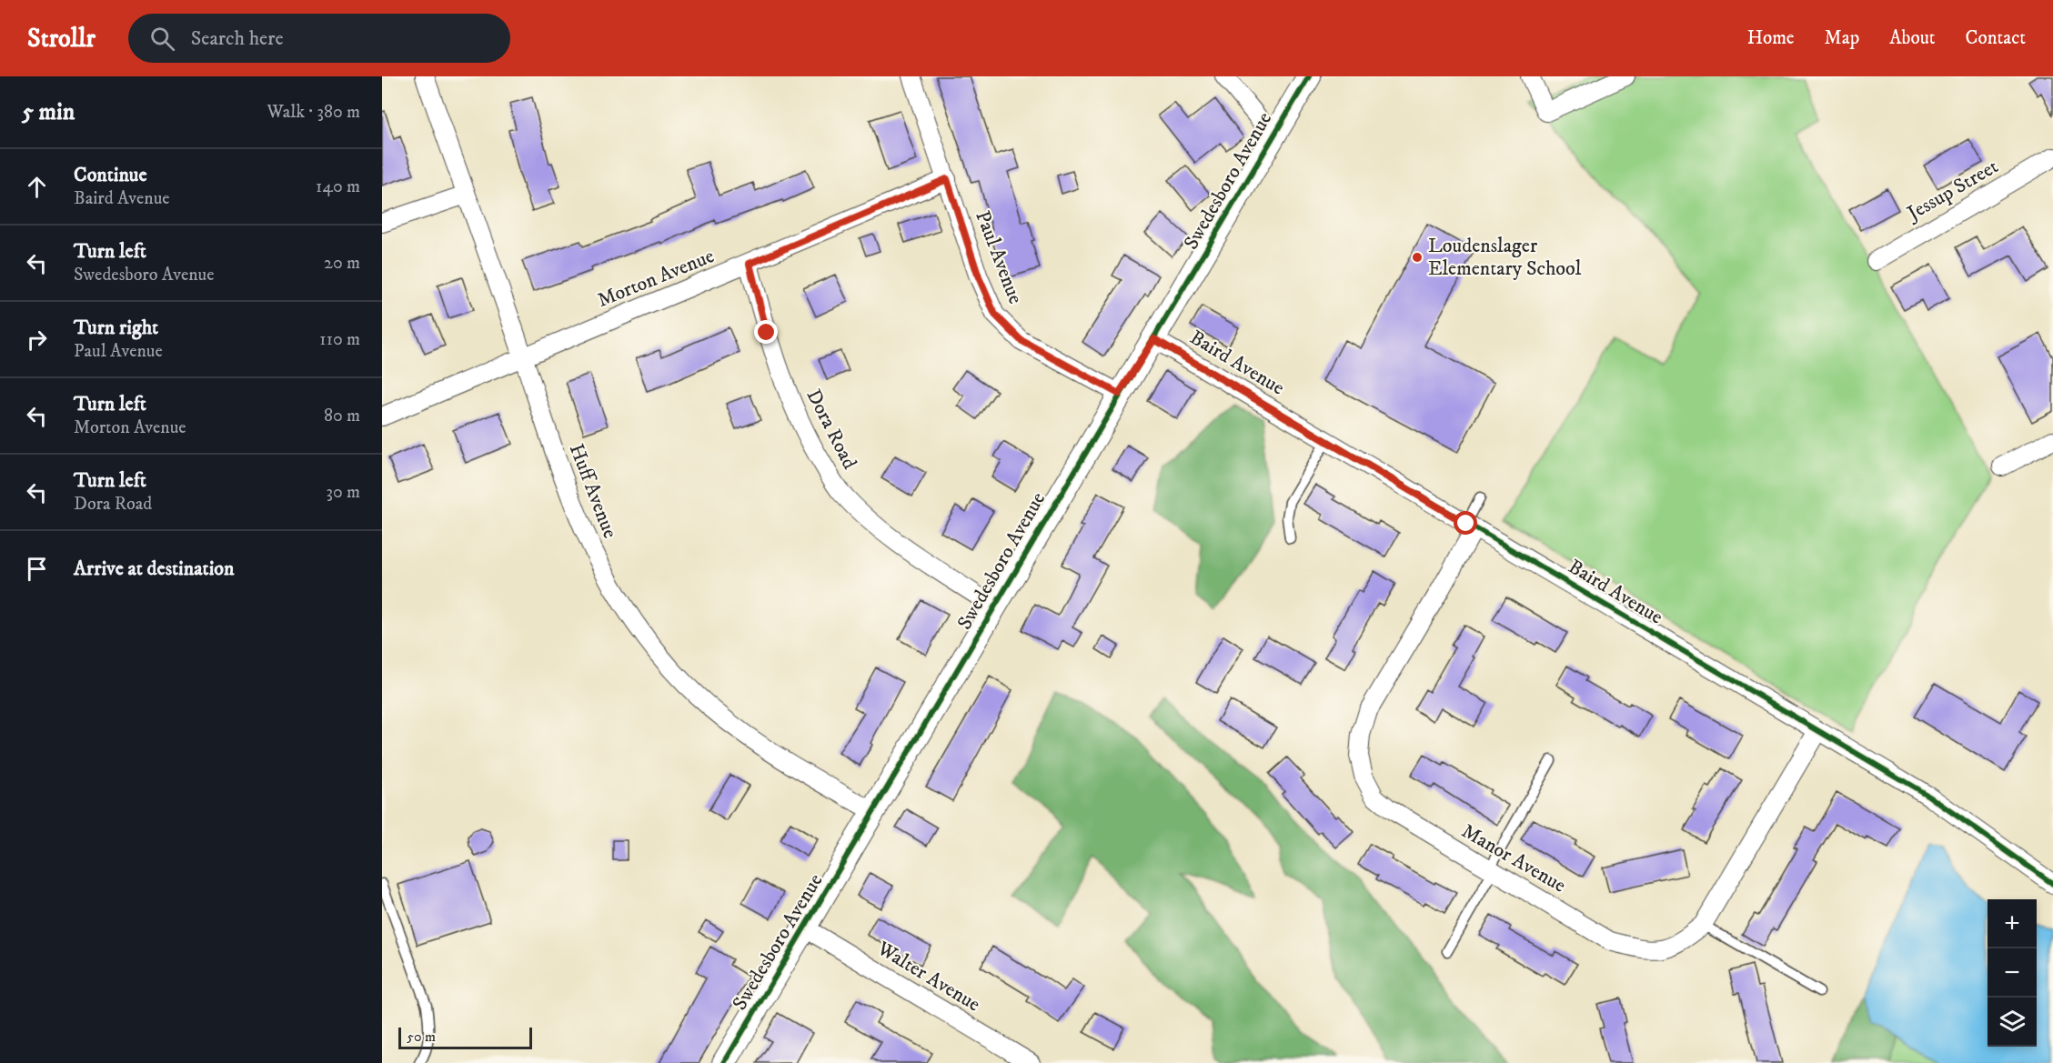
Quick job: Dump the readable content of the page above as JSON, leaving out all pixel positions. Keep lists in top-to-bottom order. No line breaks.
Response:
{"streets":{"street":["Swedesboro Avenue","Jessup Street","Paul Avenue","Morton Avenue","Baird Avenue","Dora Road","Huff Avenue","Manor Avenue","Walter Avenue"]},"crossings":[["Swedesboro Avenue","Paul Avenue"],["Swedesboro Avenue","Baird Avenue"],["Swedesboro Avenue","Dora Road"],["Swedesboro Avenue","Huff Avenue"],["Swedesboro Avenue","Walter Avenue"],["Paul Avenue","Morton Avenue"],["Morton Avenue","Dora Road"],["Morton Avenue","Huff Avenue"],["Baird Avenue","Manor Avenue"]],"places":["Loudenslager Elementary School"],"scale_bar":"50 m","page":{"header":"Strollr","search":"Search here","nav":["Home","Map","About","Contact"],"heading":["5 min","Walk · 380 m"],"list":[["Continue","Baird Avenue","140 m"],["Turn left","Swedesboro Avenue","20 m"],["Turn right","Paul Avenue","110 m"],["Turn left","Morton Avenue","80 m"],["Turn left","Dora Road","30 m"],"Arrive at destination"],"map_buttons":["+","−"],"scale":"50 m"}}
